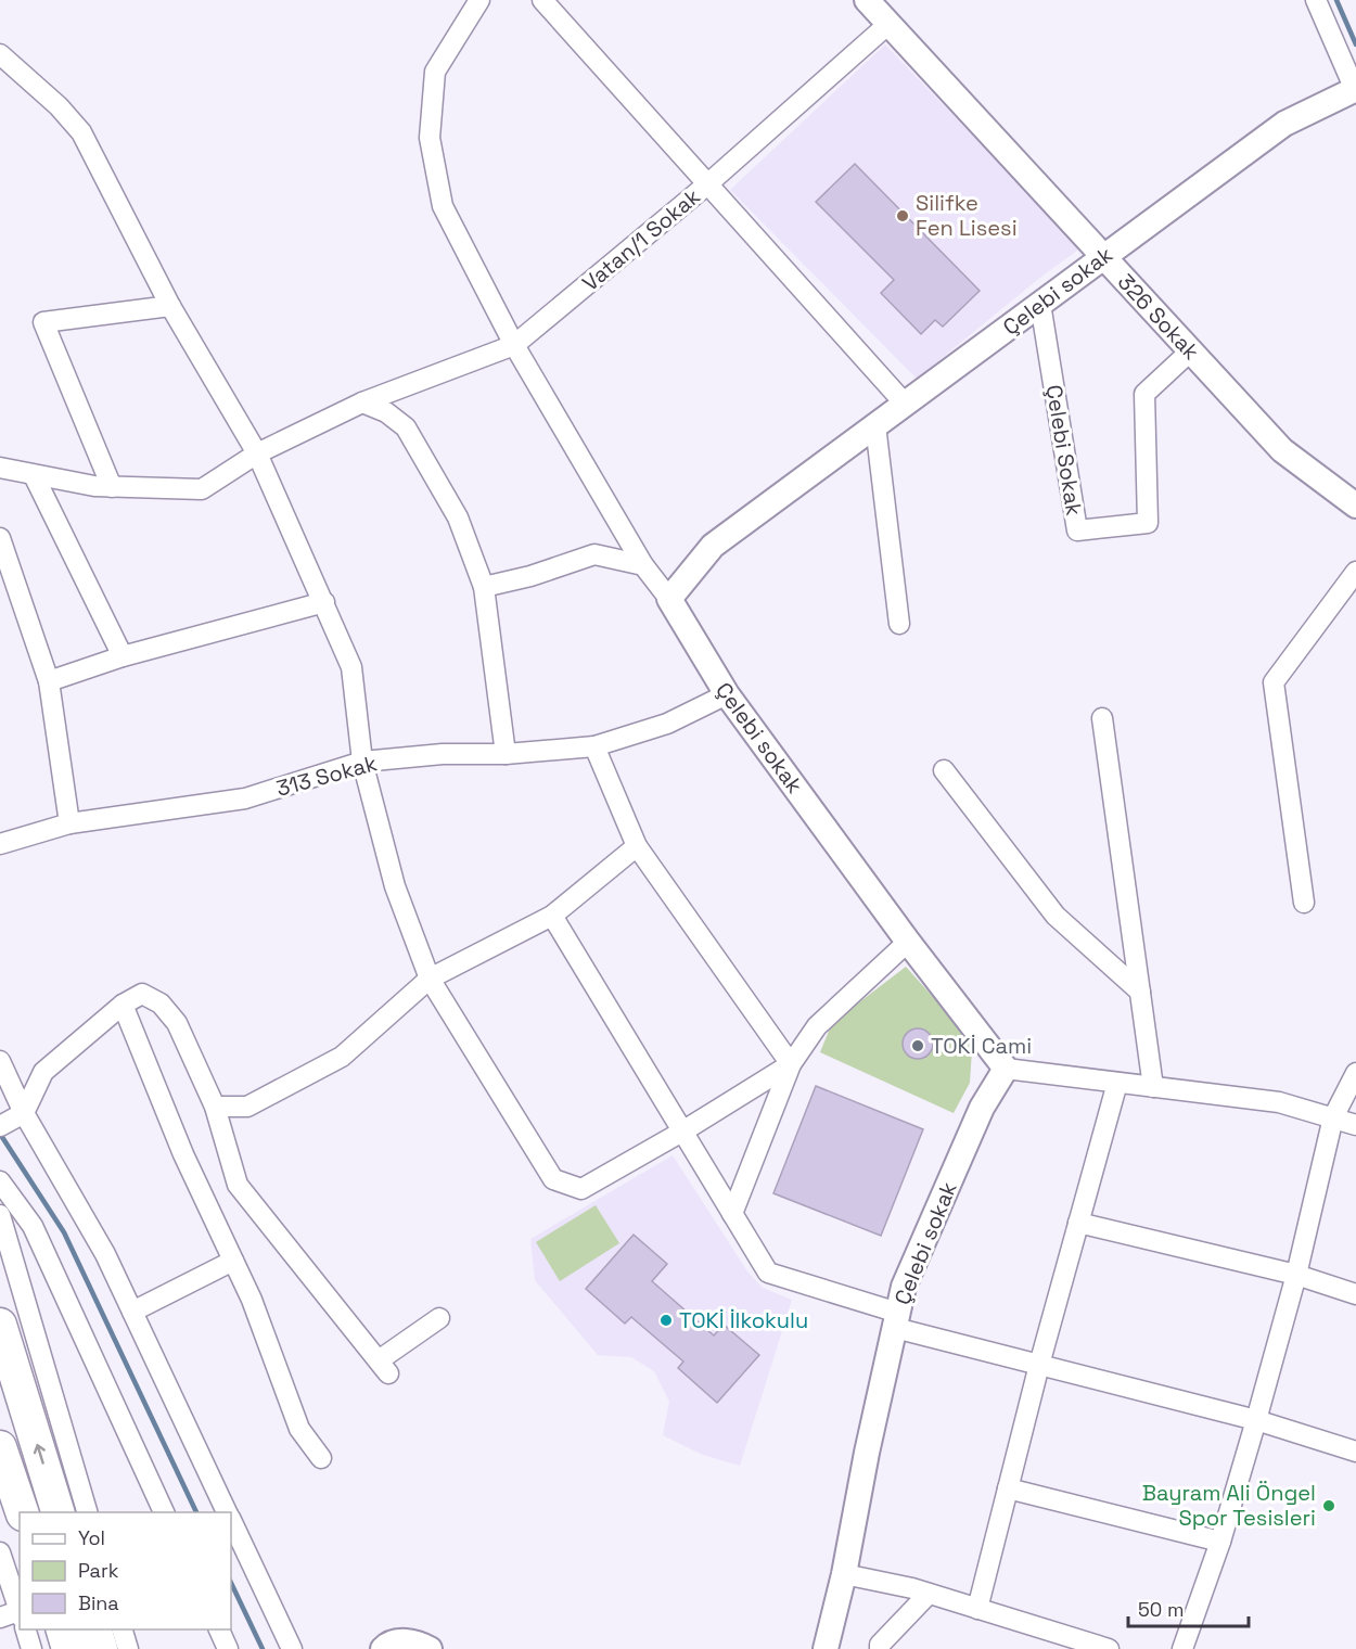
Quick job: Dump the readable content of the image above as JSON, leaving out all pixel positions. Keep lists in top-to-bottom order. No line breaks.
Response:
{"streets":{"street":["Vatan/1 Sokak","Çelebi sokak","326 Sokak","Çelebi Sokak","313 Sokak"]},"crossings":[["Vatan/1 Sokak","326 Sokak"],["Çelebi sokak","326 Sokak"],["Çelebi sokak","Çelebi Sokak"],["Çelebi sokak","313 Sokak"],["326 Sokak","Çelebi Sokak"]],"places":["Silifke Fen Lisesi","TOKİ Cami","TOKİ İlkokulu","Bayram Ali Öngel Spor Tesisleri"],"legend":["Yol","Park","Bina"],"scale_bar":"50 m"}
